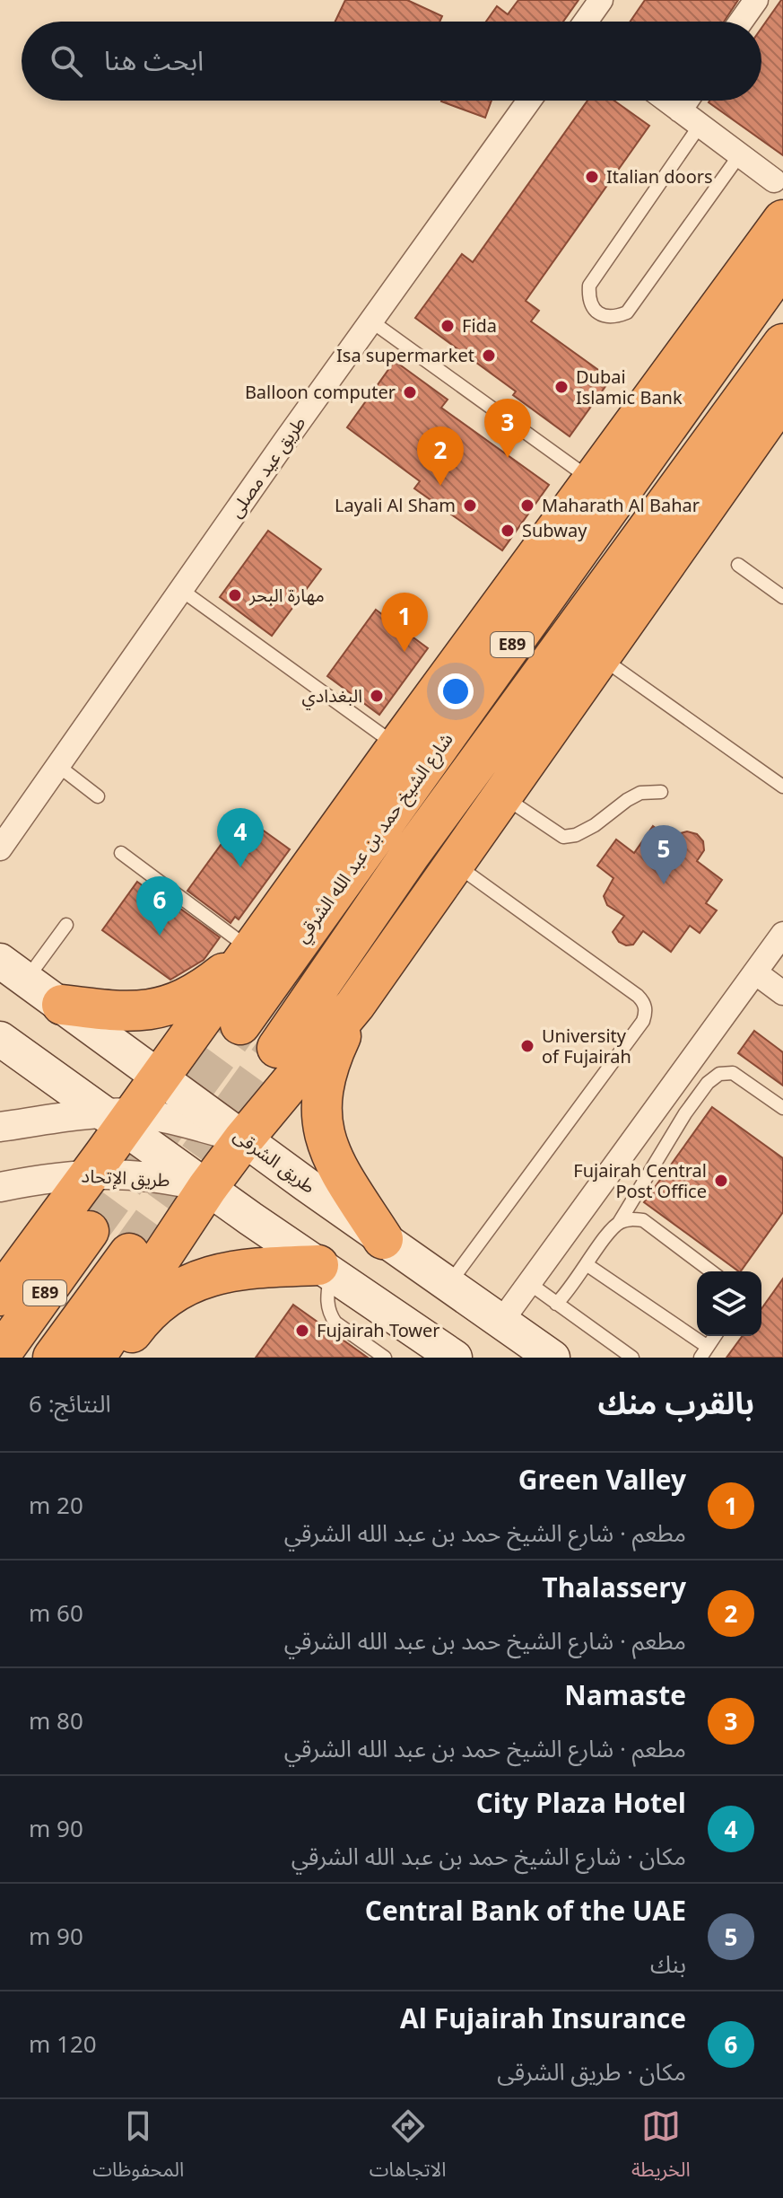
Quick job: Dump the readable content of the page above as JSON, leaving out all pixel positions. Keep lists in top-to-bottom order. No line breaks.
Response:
{"streets":{"highway":["E89","شارع الشيخ حمد بن عبد الله الشرقي"],"main road":["طريق الشرقى"],"street":["طريق عيد مصلى","طريق اﻹتحاد"]},"crossings":[["طريق الشرقى","طريق اﻹتحاد"]],"places":["Italian doors","Fida","Isa supermarket","Dubai Islamic Bank","Balloon computer","Layali Al Sham","Maharath Al Bahar","Subway","مهارة البحر","البغدادي","University of Fujairah","Fujairah Central Post Office","Fujairah Tower"],"page":{"search":"ابحث هنا","pins":["3","2","1","4","5","6"],"heading":["بالقرب منك","النتائج: 6"],"list":[{"mark":"1","name":"Green Valley","note":"مطعم · شارع الشيخ حمد بن عبد الله الشرقي","value":"20 m"},{"mark":"2","name":"Thalassery","note":"مطعم · شارع الشيخ حمد بن عبد الله الشرقي","value":"60 m"},{"mark":"3","name":"Namaste","note":"مطعم · شارع الشيخ حمد بن عبد الله الشرقي","value":"80 m"},{"mark":"4","name":"City Plaza Hotel","note":"مكان · شارع الشيخ حمد بن عبد الله الشرقي","value":"90 m"},{"mark":"5","name":"Central Bank of the UAE","note":"بنك","value":"90 m"},{"mark":"6","name":"Al Fujairah Insurance","note":"مكان · طريق الشرقى","value":"120 m"}],"nav":["الخريطة","الاتجاهات","المحفوظات"]}}
